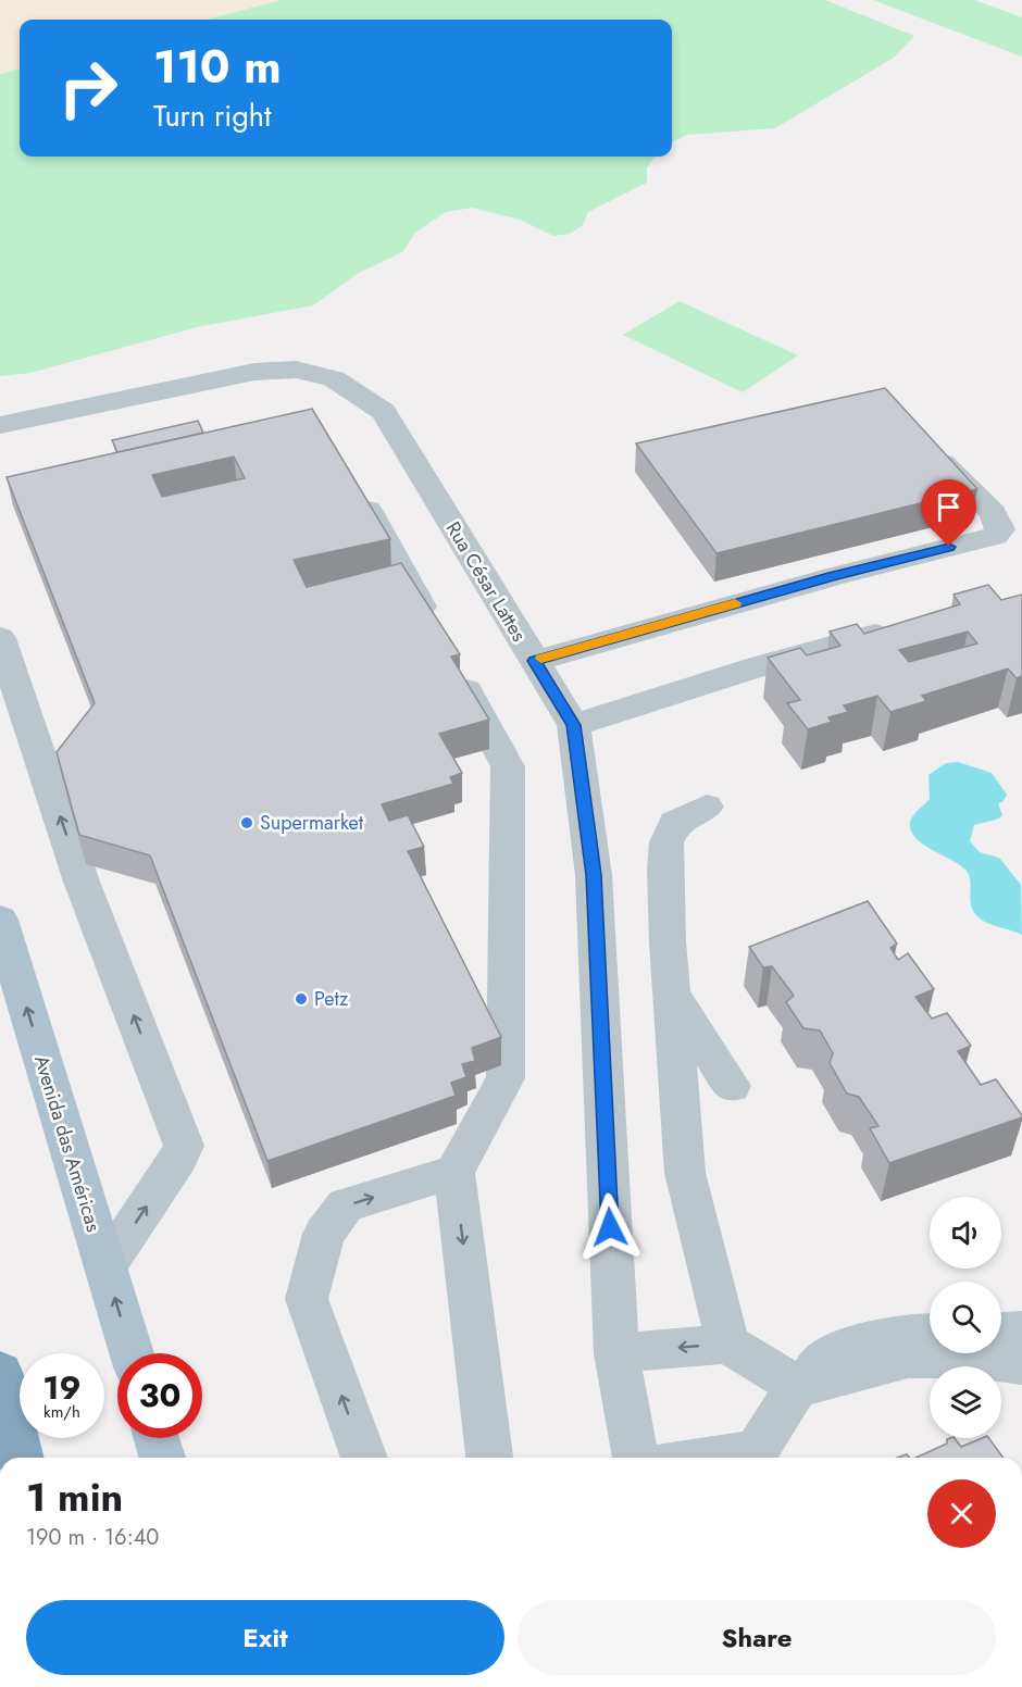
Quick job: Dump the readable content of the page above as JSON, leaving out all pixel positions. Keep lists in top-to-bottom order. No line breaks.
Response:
{"streets":{"main road":["Avenida das Américas"],"street":["Rua César Lattes"]},"one_way":["Avenida das Américas"],"places":["Supermarket","Petz"],"page":{"turn":["110 m","Turn right"],"speed":"19 km/h","limit":"30","heading":["1 min","190 m · 16:40"],"buttons":["Exit","Share"]}}
